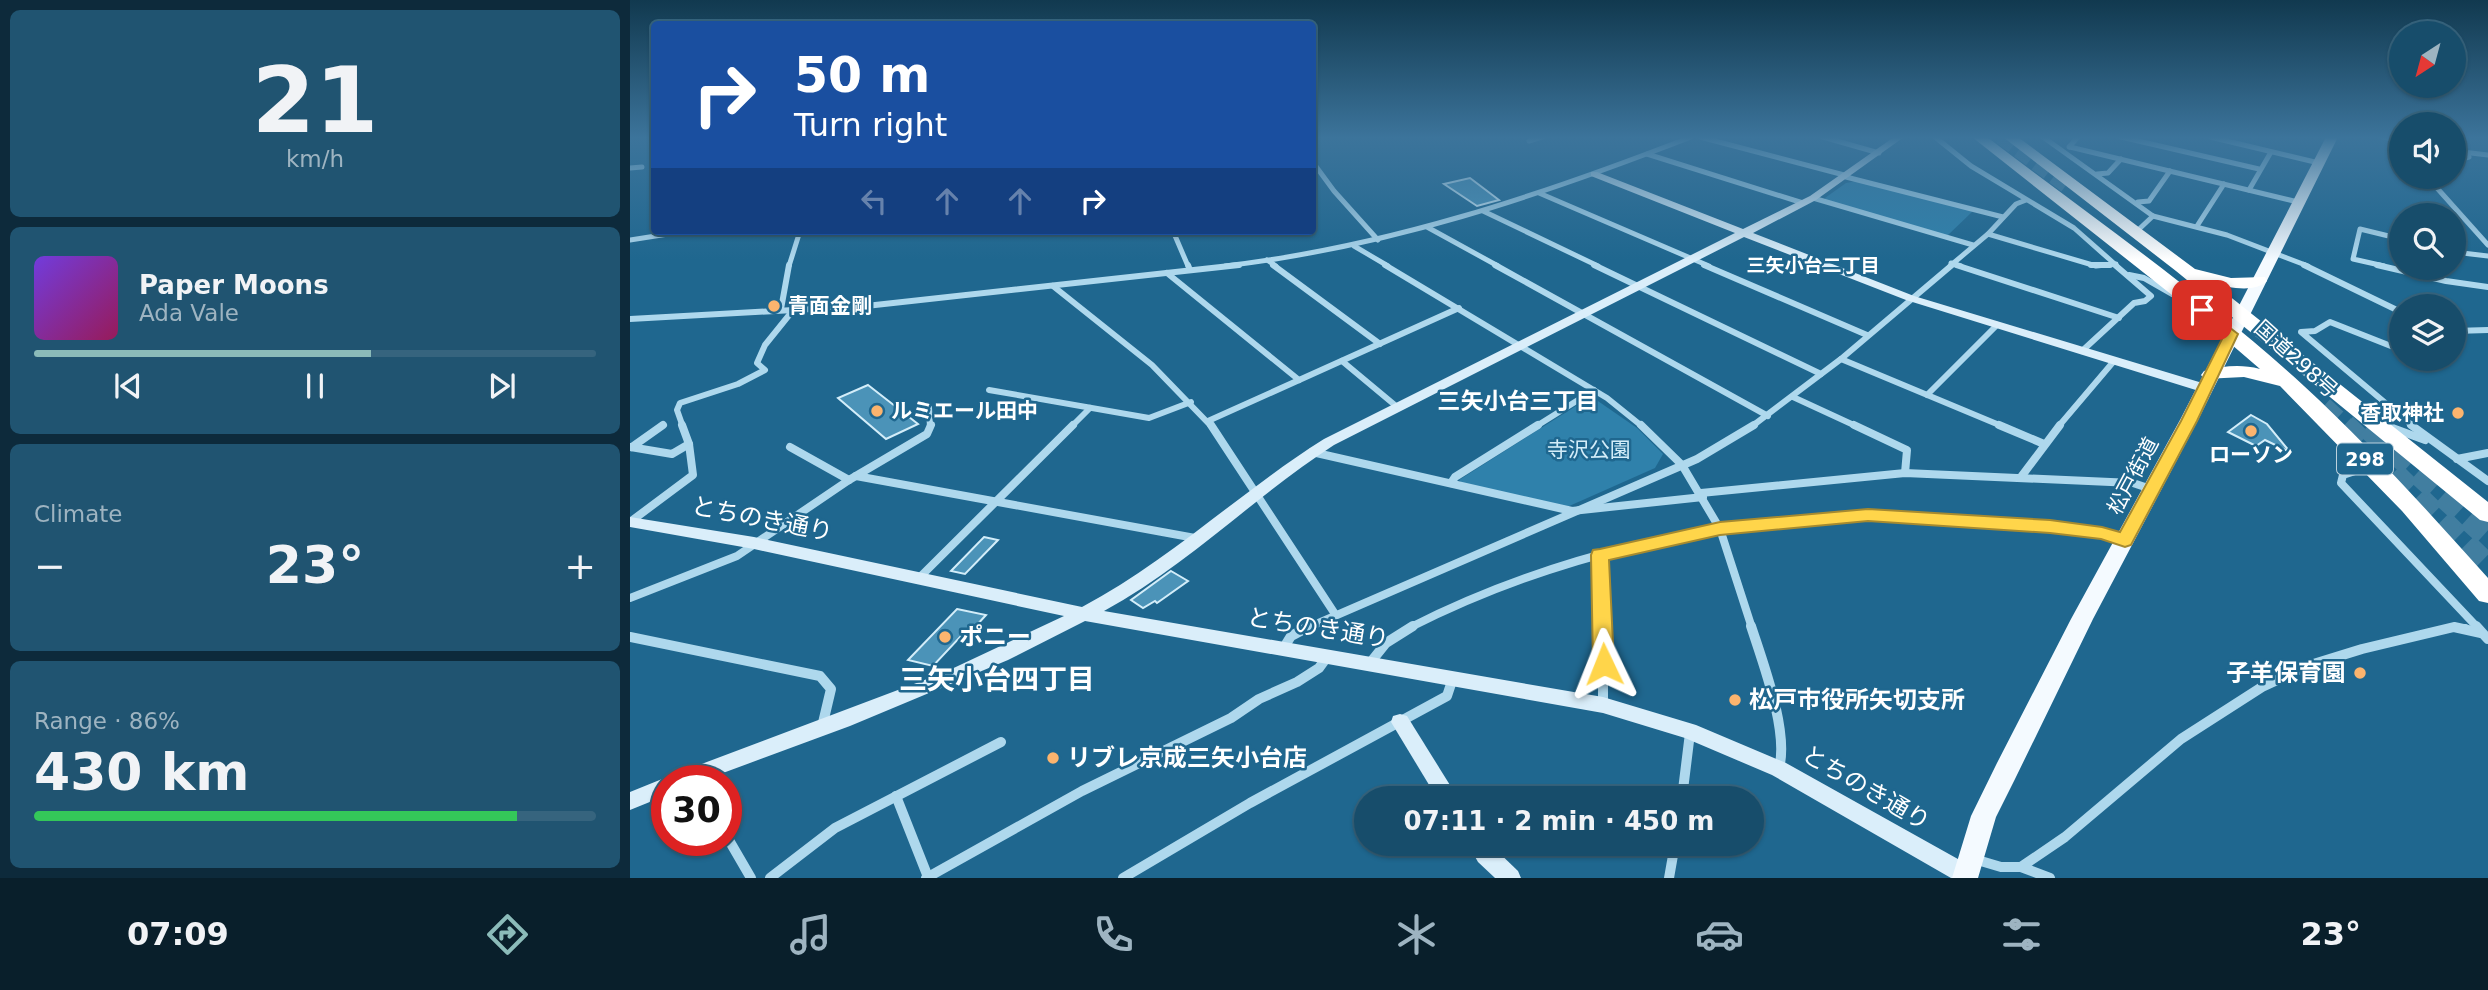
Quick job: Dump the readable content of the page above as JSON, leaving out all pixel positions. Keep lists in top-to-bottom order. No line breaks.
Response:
{"streets":{"highway":["国道298号","298"],"main road":["松戸街道"],"street":["とちのき通り"]},"crossings":[["国道298号","松戸街道"],["松戸街道","とちのき通り"]],"districts":["三矢小台二丁目","三矢小台三丁目","三矢小台四丁目"],"parks":["寺沢公園"],"places":["青面金剛","ルミエール田中","香取神社","ローソン","ポニー","子羊保育園","松戸市役所矢切支所","リブレ京成三矢小台店"],"north":"bottom left","page":{"tile":[["21","km/h"],"Climate",["Range · 86%","430 km"]],"turn":["50 m","Turn right"],"song":["Paper Moons","Ada Vale"],"heat":["−","23°","+"],"limit":"30","trip":"07:11 · 2 min · 450 m","tabs":["07:09","23°"]}}
